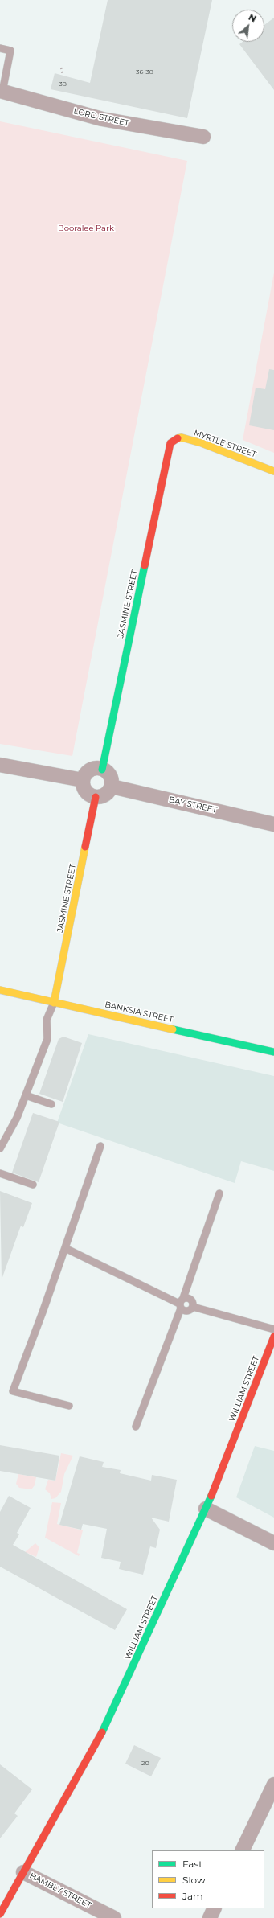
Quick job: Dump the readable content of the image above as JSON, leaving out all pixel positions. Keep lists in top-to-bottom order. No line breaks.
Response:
{"streets":{"street":["LORD STREET","MYRTLE STREET","JASMINE STREET","BAY STREET","BANKSIA STREET","WILLIAM STREET","HAMBLY STREET"]},"crossings":[["MYRTLE STREET","JASMINE STREET"],["JASMINE STREET","BAY STREET"],["JASMINE STREET","BANKSIA STREET"],["WILLIAM STREET","HAMBLY STREET"]],"parks":["Booralee Park"],"house_numbers":["36-38","38","20"],"legend":["Fast","Slow","Jam"],"north":"top right"}
